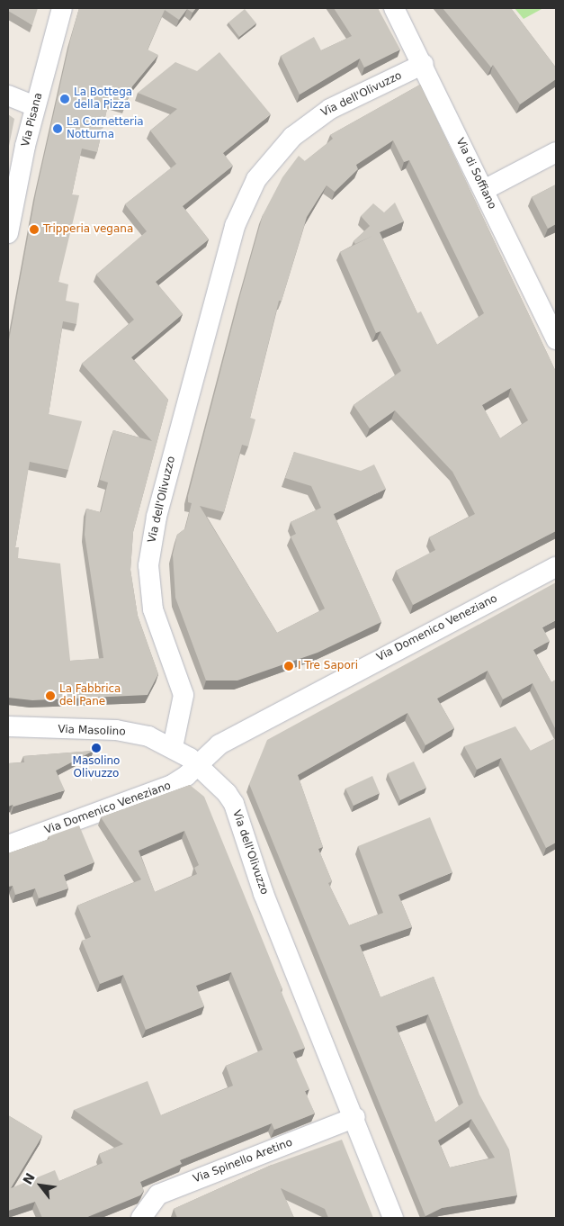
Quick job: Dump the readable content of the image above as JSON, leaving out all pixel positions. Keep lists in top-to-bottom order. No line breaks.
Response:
{"streets":{"street":["Via dell'Olivuzzo","Via Pisana","Via di Soffiano","Via Domenico Veneziano","Via Masolino","Via Spinello Aretino"]},"crossings":[["Via dell'Olivuzzo","Via di Soffiano"],["Via dell'Olivuzzo","Via Domenico Veneziano"],["Via dell'Olivuzzo","Via Masolino"],["Via dell'Olivuzzo","Via Spinello Aretino"]],"places":["La Bottega della Pizza","La Cornetteria Notturna","Tripperia vegana","I Tre Sapori","La Fabbrica del Pane","Masolino Olivuzzo"],"north":"top left"}
